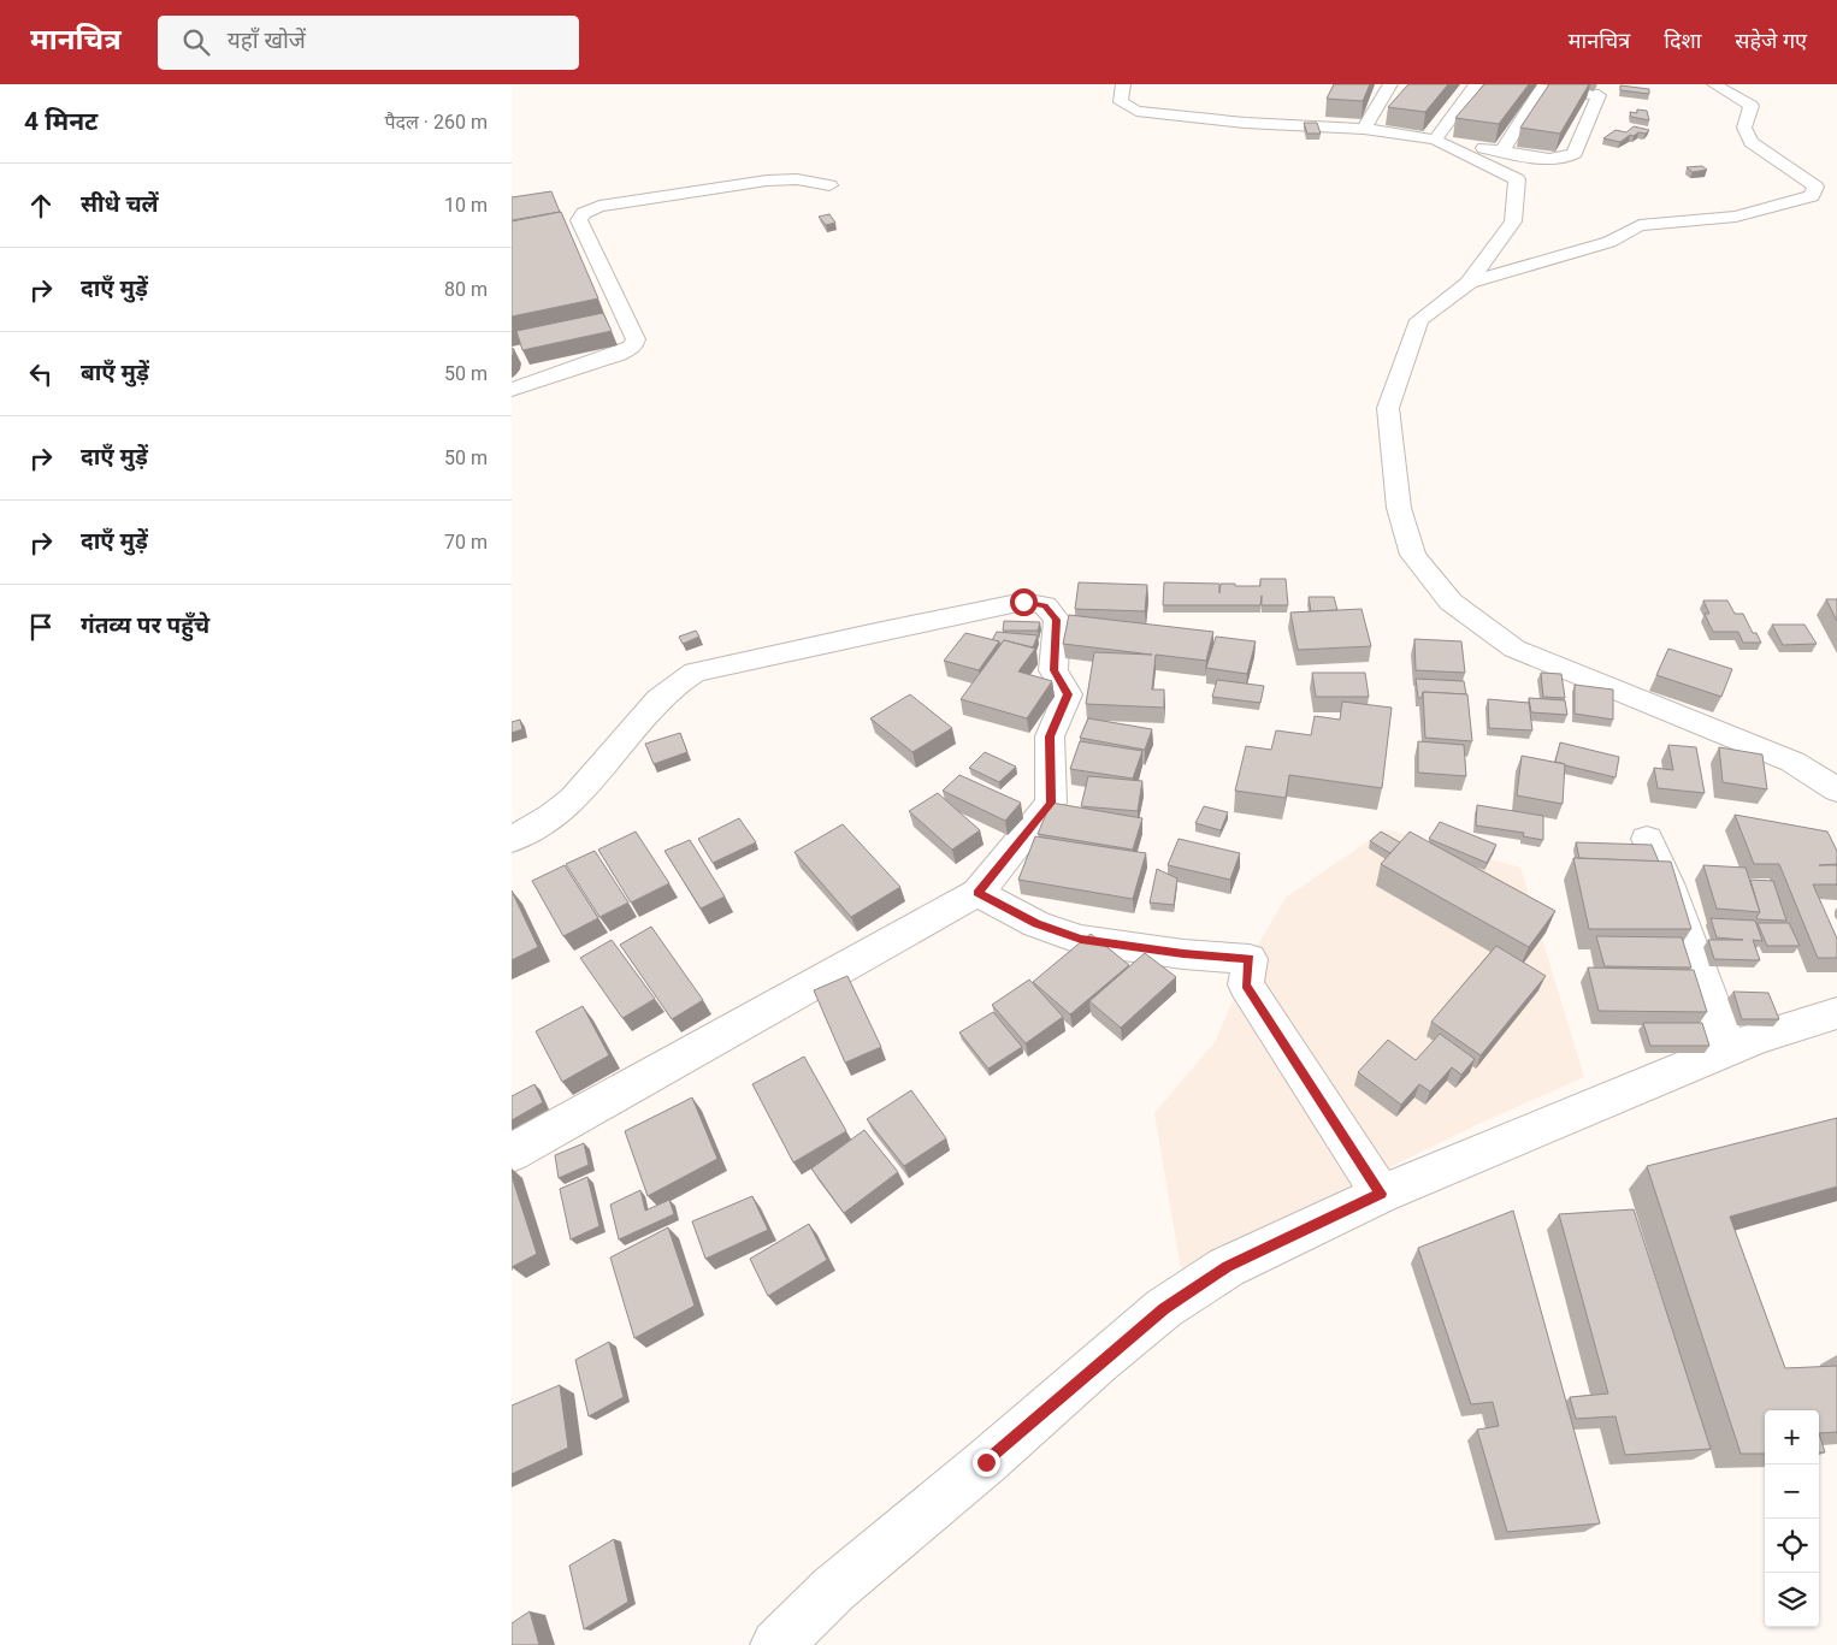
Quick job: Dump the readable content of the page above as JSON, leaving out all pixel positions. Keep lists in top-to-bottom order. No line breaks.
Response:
{"page":{"header":"मानचित्र","search":"यहाँ खोजें","nav":["मानचित्र","दिशा","सहेजे गए"],"heading":["4 मिनट","पैदल · 260 m"],"list":[["सीधे चलें","10 m"],["दाएँ मुड़ें","80 m"],["बाएँ मुड़ें","50 m"],["दाएँ मुड़ें","50 m"],["दाएँ मुड़ें","70 m"],"गंतव्य पर पहुँचे"],"map_buttons":["+","−"]}}
